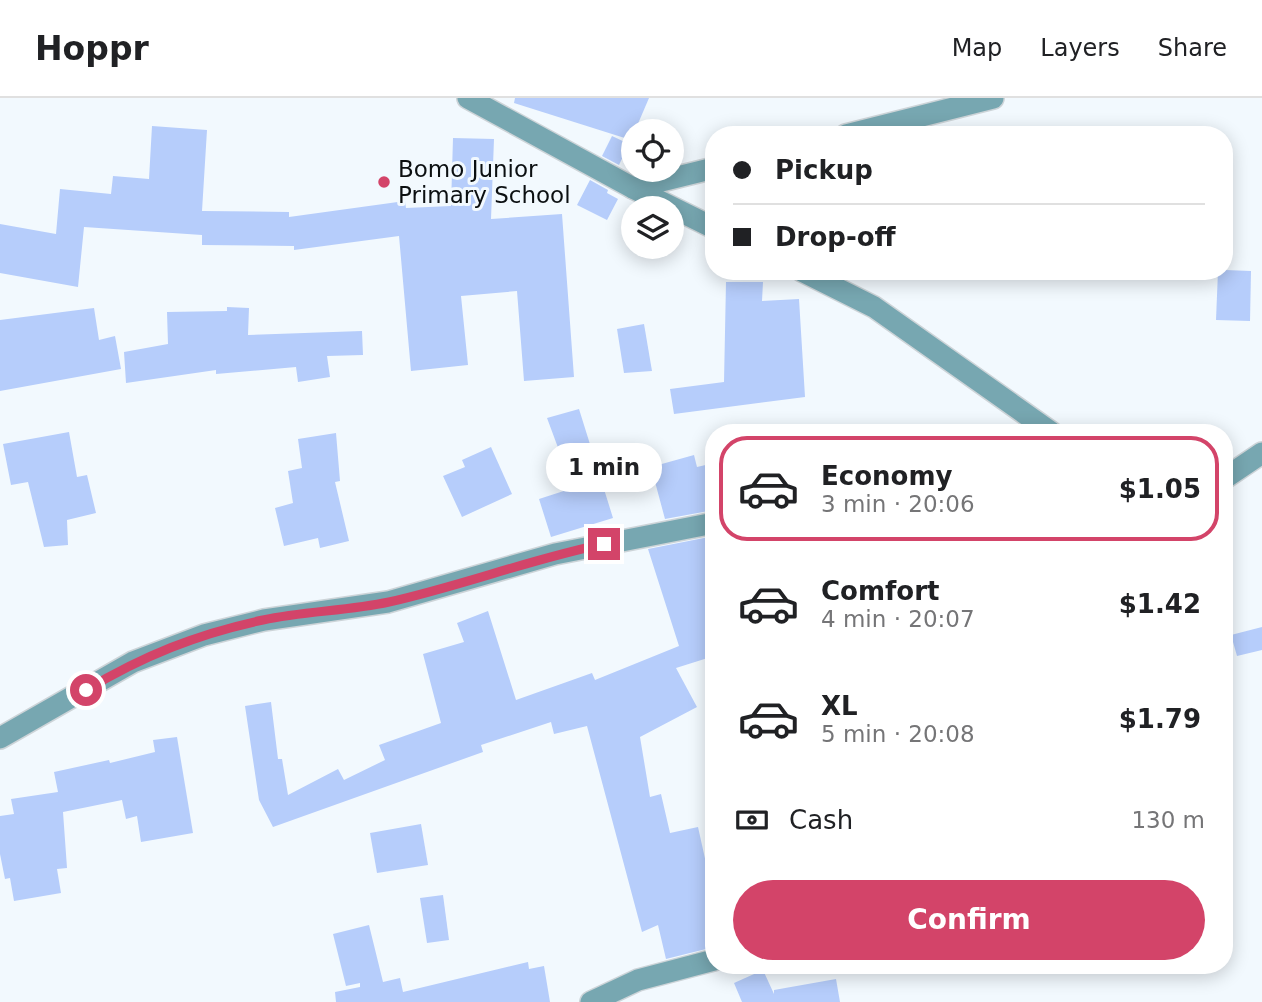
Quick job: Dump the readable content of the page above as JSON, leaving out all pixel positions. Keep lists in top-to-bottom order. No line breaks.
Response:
{"places":["Bomo Junior Primary School"],"page":{"header":"Hoppr","nav":["Map","Layers","Share"],"banner":["Pickup","Drop-off"],"list":[{"name":"Economy","note":"3 min · 20:06","value":"$1.05"},{"name":"Comfort","note":"4 min · 20:07","value":"$1.42"},{"name":"XL","note":"5 min · 20:08","value":"$1.79"}],"bubble":"1 min","pay":["Cash","130 m"],"buttons":"Confirm"}}
